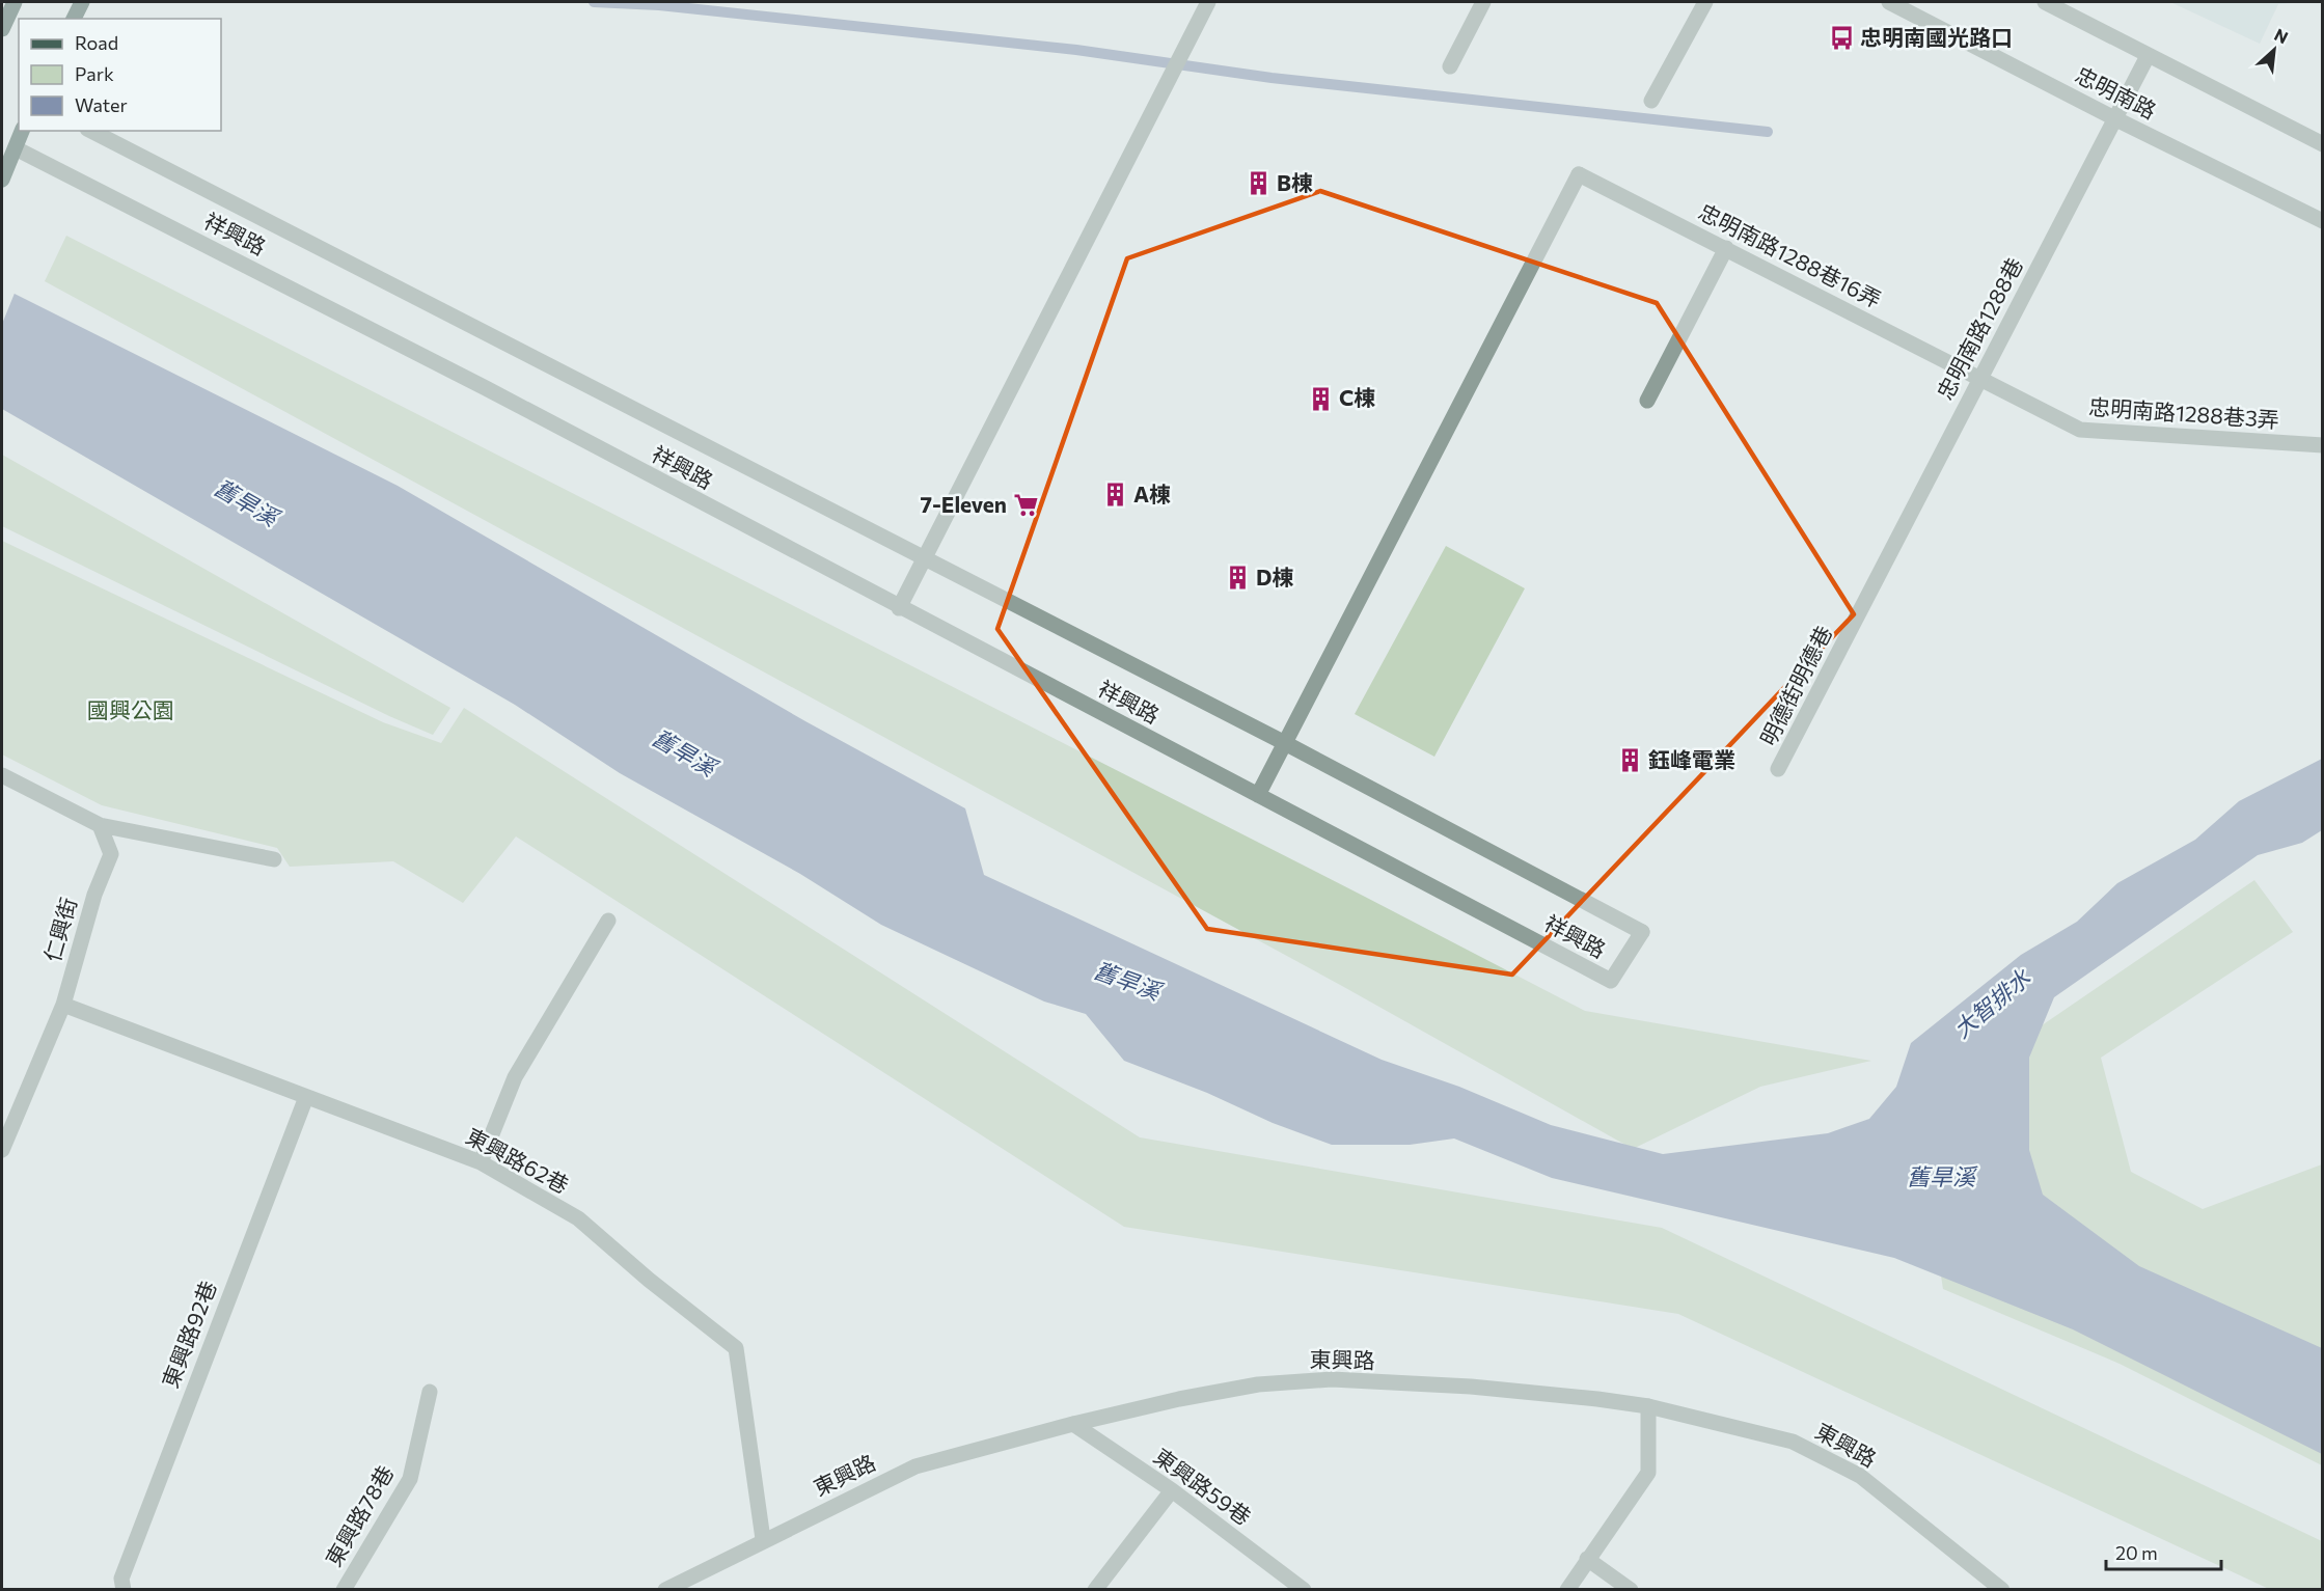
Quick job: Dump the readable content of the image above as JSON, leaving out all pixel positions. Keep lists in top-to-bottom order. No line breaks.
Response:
{"streets":{"street":["忠明南路","祥興路","忠明南路1288巷16弄","忠明南路1288巷","忠明南路1288巷3弄","明德街明德巷","仁興街","東興路62巷","東興路92巷","東興路","東興路59巷","東興路78巷"]},"crossings":[["忠明南路","忠明南路1288巷"],["祥興路","忠明南路1288巷16弄"],["忠明南路1288巷16弄","忠明南路1288巷"],["忠明南路1288巷16弄","忠明南路1288巷3弄"],["忠明南路1288巷","忠明南路1288巷3弄"],["忠明南路1288巷","明德街明德巷"],["仁興街","東興路62巷"],["東興路62巷","東興路92巷"],["東興路62巷","東興路"],["東興路","東興路59巷"]],"water":["舊旱溪","大智排水"],"parks":["國興公園"],"places":{"bus stop":["忠明南國光路口"],"building":["B棟","C棟","A棟","D棟","鈺峰電業"],"supermarket":["7-Eleven"]},"legend":["Road","Park","Water"],"scale_bar":"20 m","north":"top right"}
